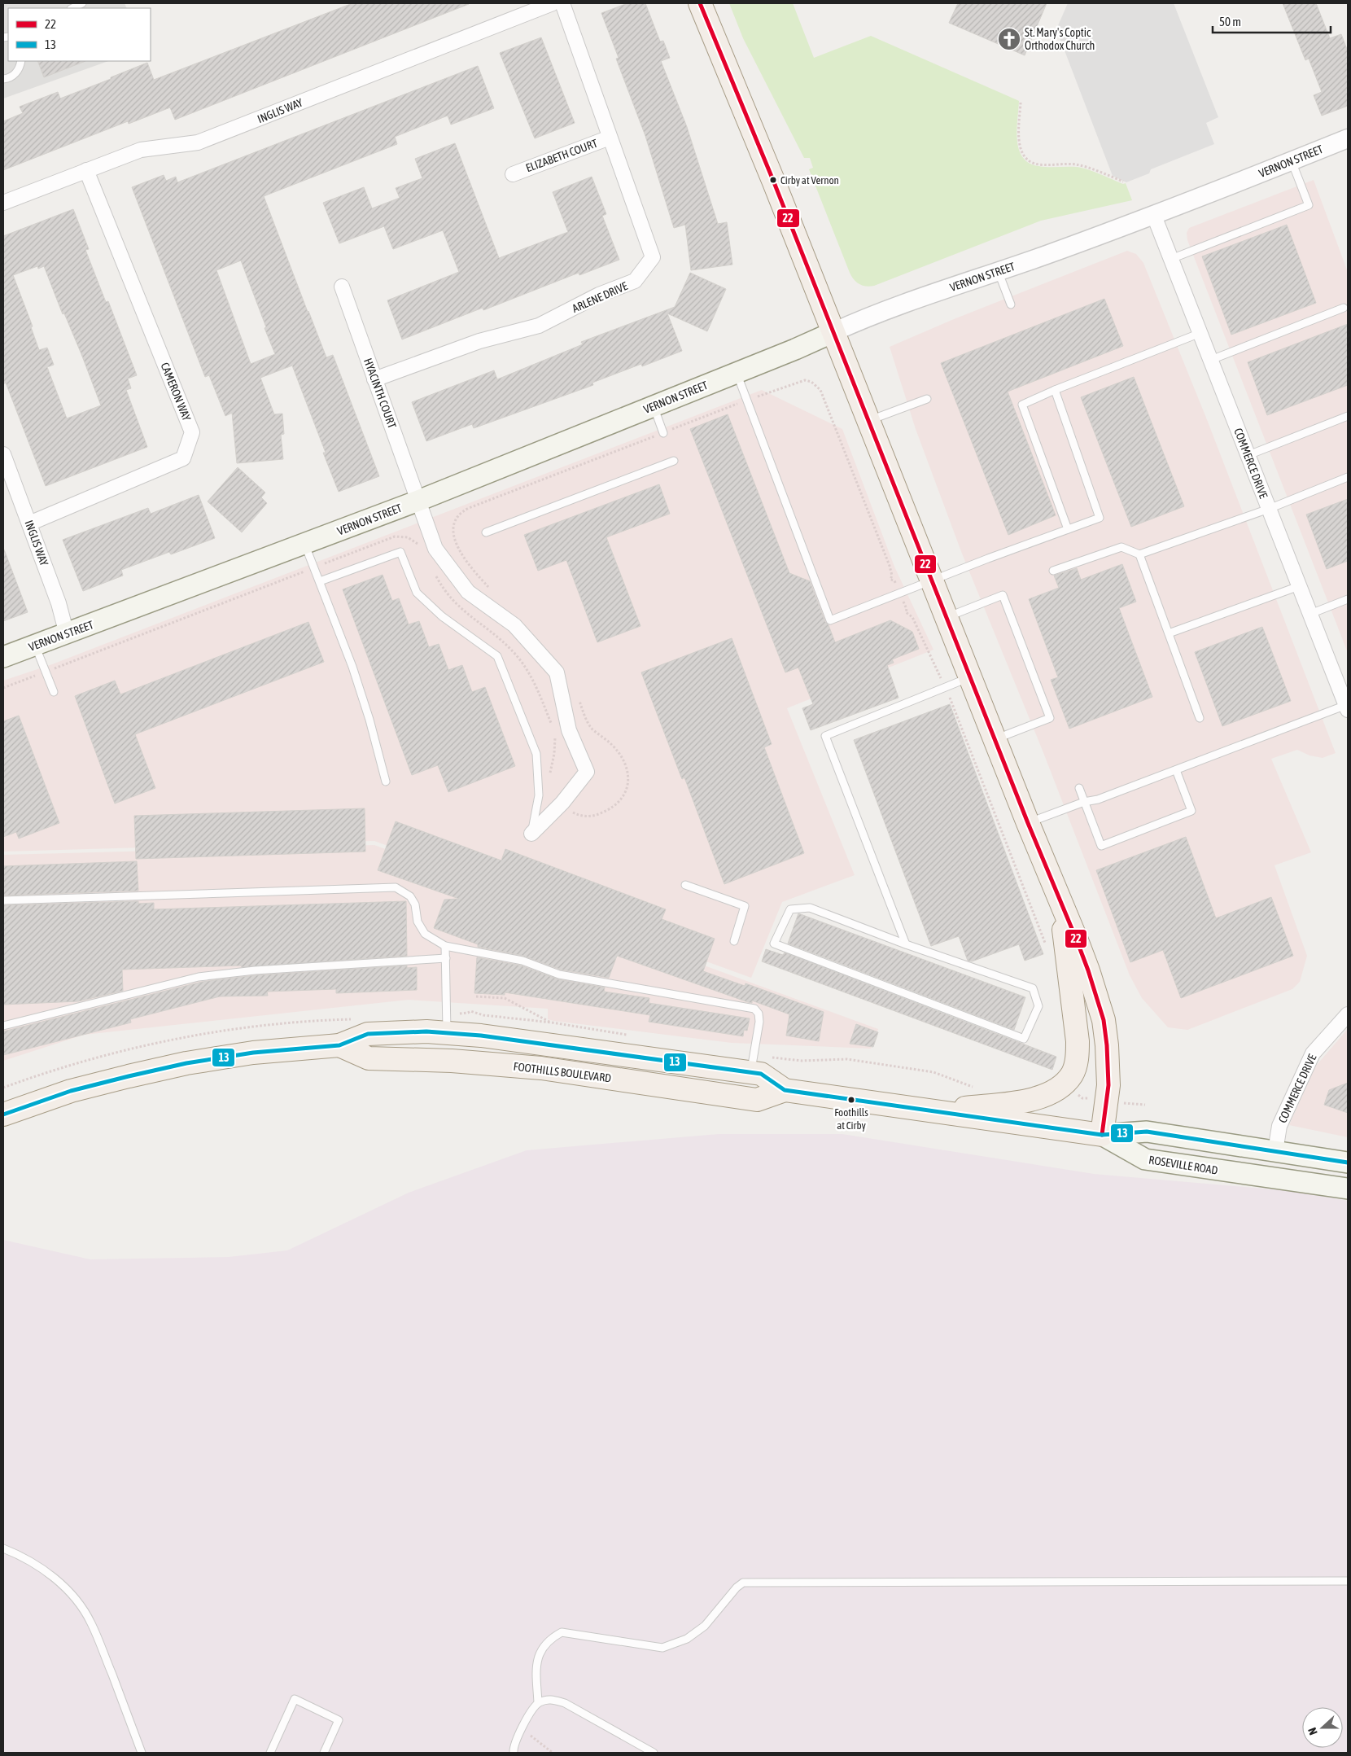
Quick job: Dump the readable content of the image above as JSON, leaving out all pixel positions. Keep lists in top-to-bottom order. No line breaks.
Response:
{"streets":{"main road":["VERNON STREET","FOOTHILLS BOULEVARD","ROSEVILLE ROAD"],"street":["INGLIS WAY","ELIZABETH COURT","ARLENE DRIVE","CAMERON WAY","HYACINTH COURT","COMMERCE DRIVE"]},"crossings":[["INGLIS WAY","VERNON STREET"],["INGLIS WAY","CAMERON WAY"],["ELIZABETH COURT","ARLENE DRIVE"],["VERNON STREET","HYACINTH COURT"],["VERNON STREET","COMMERCE DRIVE"],["ARLENE DRIVE","HYACINTH COURT"],["FOOTHILLS BOULEVARD","ROSEVILLE ROAD"]],"places":{"church":["St. Mary's Coptic Orthodox Church"],"other":["Cirby at Vernon","Foothills at Cirby"]},"lines":["transit line 22","transit line 13"],"legend":["22","13"],"scale_bar":"50 m","north":"left"}
